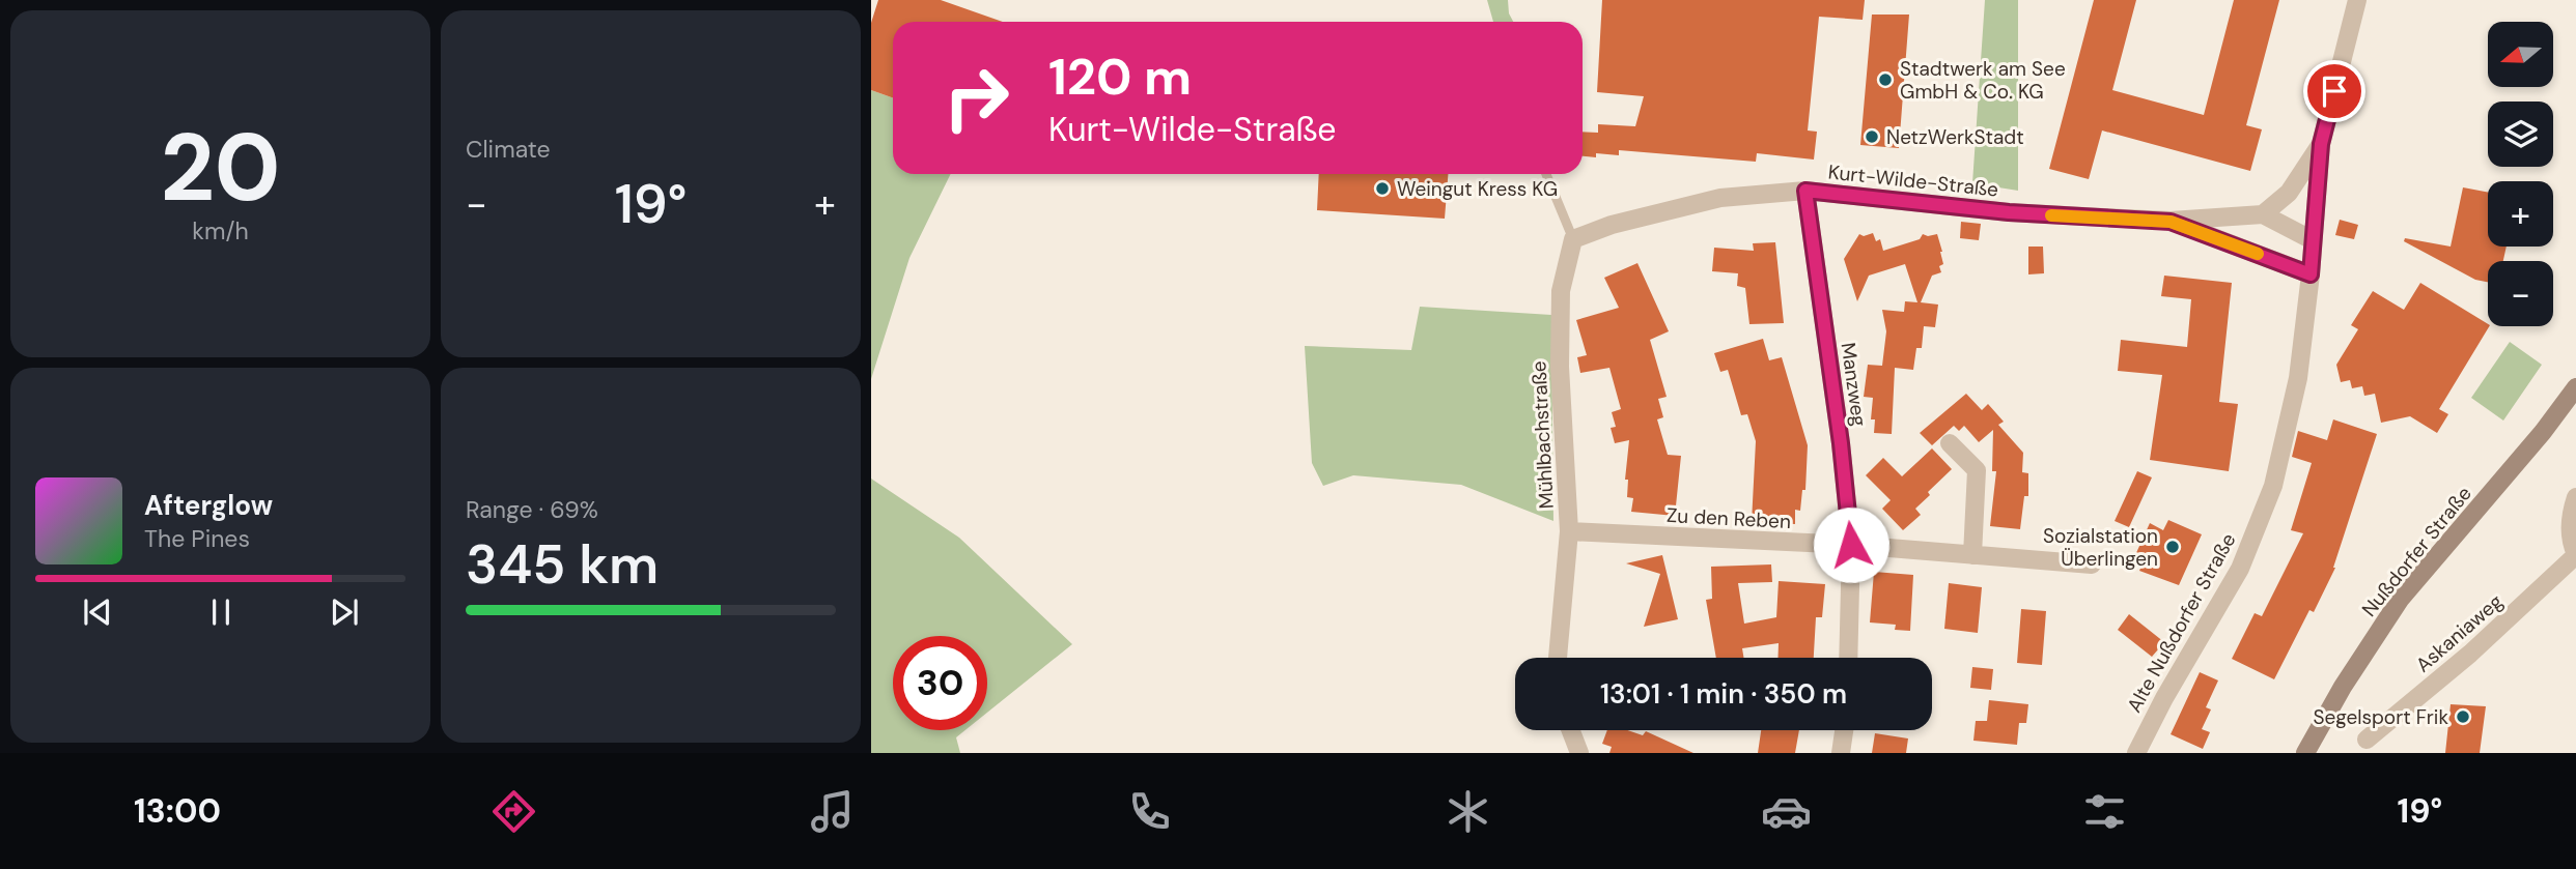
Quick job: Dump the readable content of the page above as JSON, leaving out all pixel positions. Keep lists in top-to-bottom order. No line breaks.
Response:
{"streets":{"street":["Kurt-Wilde-Straße","Manzweg","Mühlbachstraße","Zu den Reben","Nußdorfer Straße","Alte Nußdorfer Straße","Askaniaweg"]},"crossings":[["Kurt-Wilde-Straße","Manzweg"],["Kurt-Wilde-Straße","Mühlbachstraße"],["Kurt-Wilde-Straße","Alte Nußdorfer Straße"],["Manzweg","Zu den Reben"],["Mühlbachstraße","Zu den Reben"]],"places":["Stadtwerk am See GmbH & Co. KG","NetzWerkStadt","Weingut Kress KG","Sozialstation Überlingen","Segelsport Frik"],"north":"left","page":{"tile":[["20","km/h"],"Climate",["Range · 69%","345 km"]],"map_buttons":["+","−"],"turn":["120 m","Kurt-Wilde-Straße"],"heat":["−","19°","+"],"song":["Afterglow","The Pines"],"limit":"30","trip":"13:01 · 1 min · 350 m","tabs":["13:00","19°"]}}
